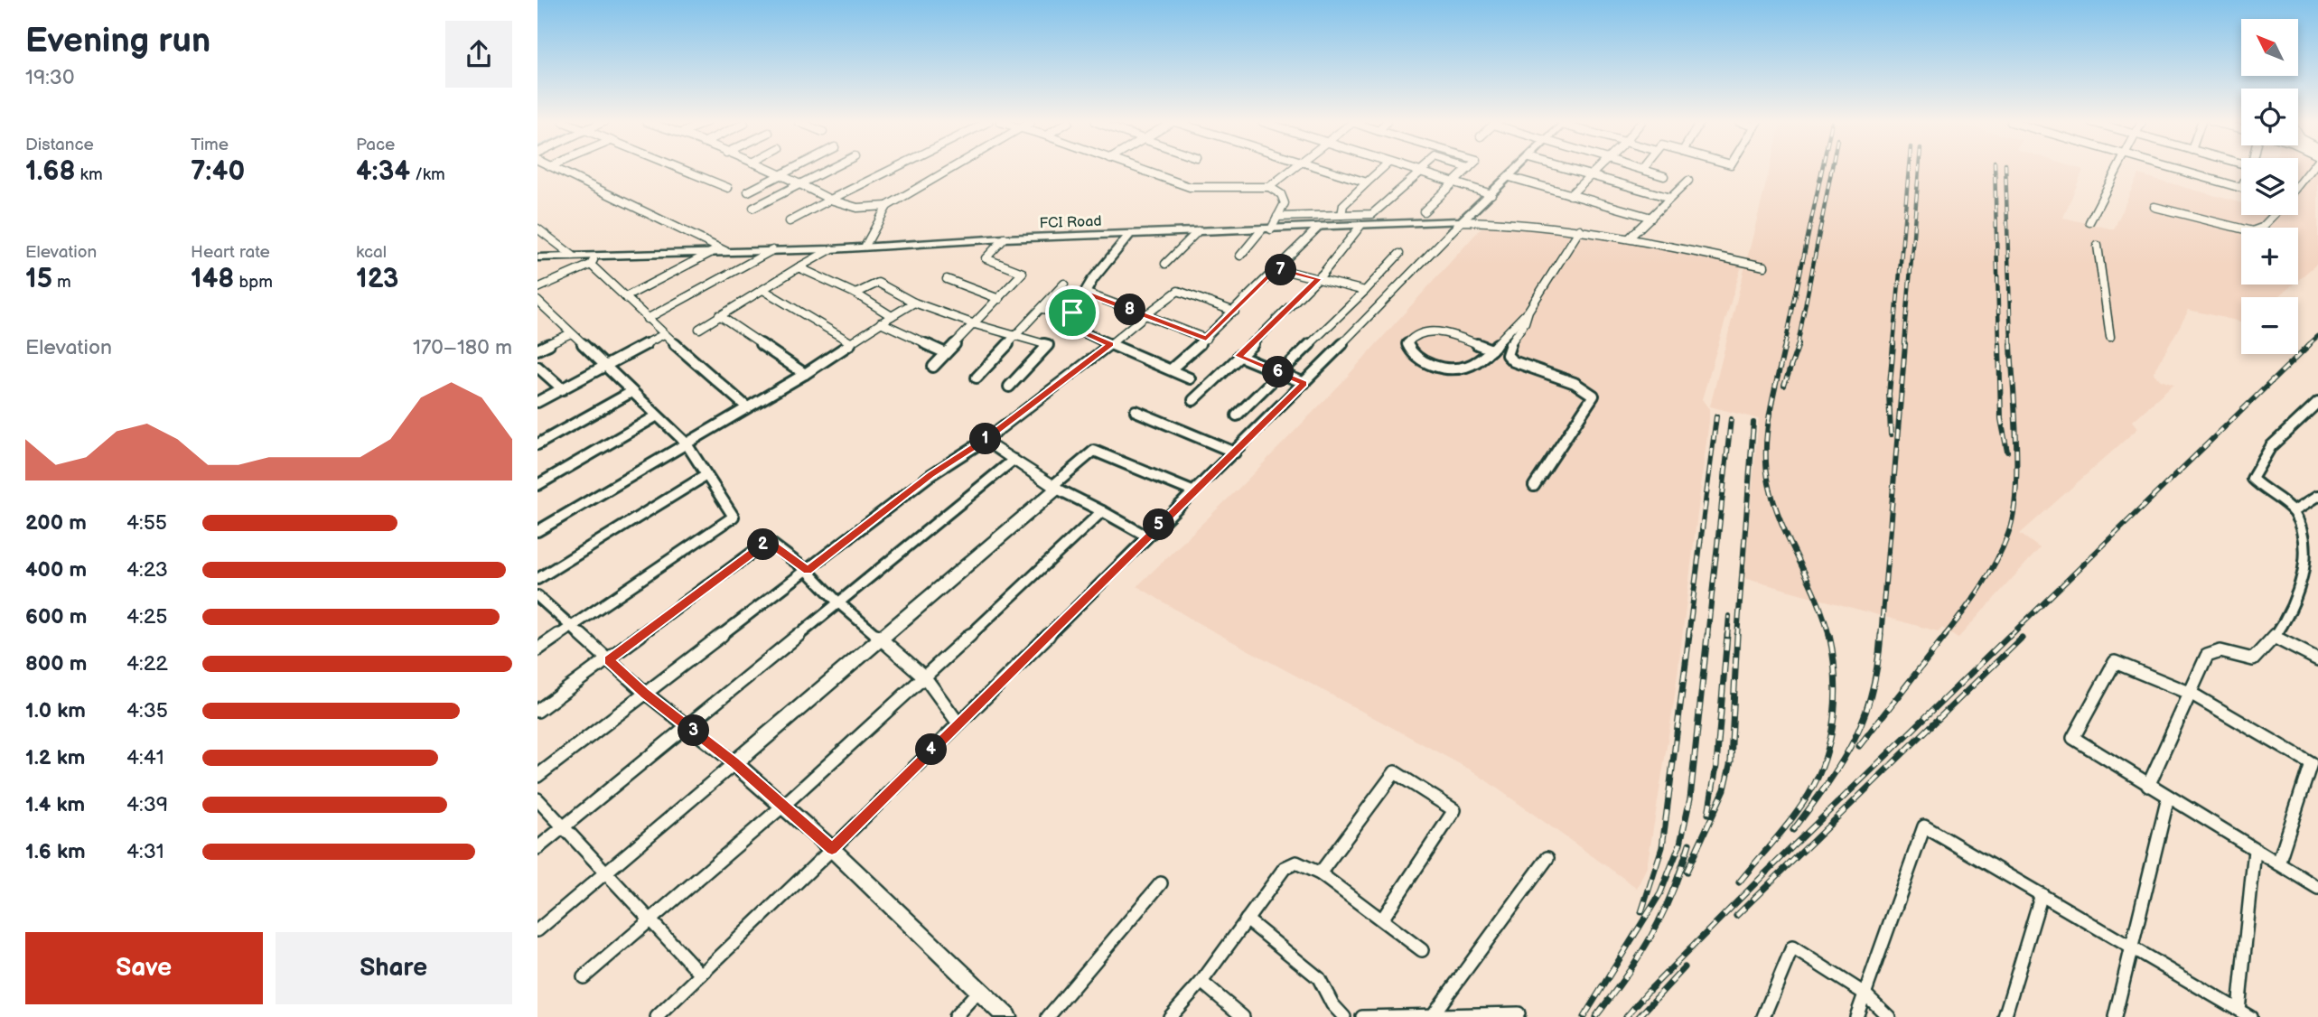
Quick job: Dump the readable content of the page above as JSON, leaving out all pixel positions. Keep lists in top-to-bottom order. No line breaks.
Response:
{"streets":{"street":["FCI Road"]},"north":"top left","page":{"heading":["Evening run","19:30"],"map_buttons":["+","−"],"stats":[["Distance","1.68 km"],["Time","7:40"],["Pace","4:34 /km"],["Elevation","15 m"],["Heart rate","148 bpm"],["kcal","123"]],"pins":["7","8","6","1","5","2","3","4"],"chart":["Elevation","170–180 m"],"list":[{"name":"200 m","note":"4:55"},{"name":"400 m","note":"4:23"},{"name":"600 m","note":"4:25"},{"name":"800 m","note":"4:22"},{"name":"1.0 km","note":"4:35"},{"name":"1.2 km","note":"4:41"},{"name":"1.4 km","note":"4:39"},{"name":"1.6 km","note":"4:31"}],"buttons":["Save","Share"]}}
